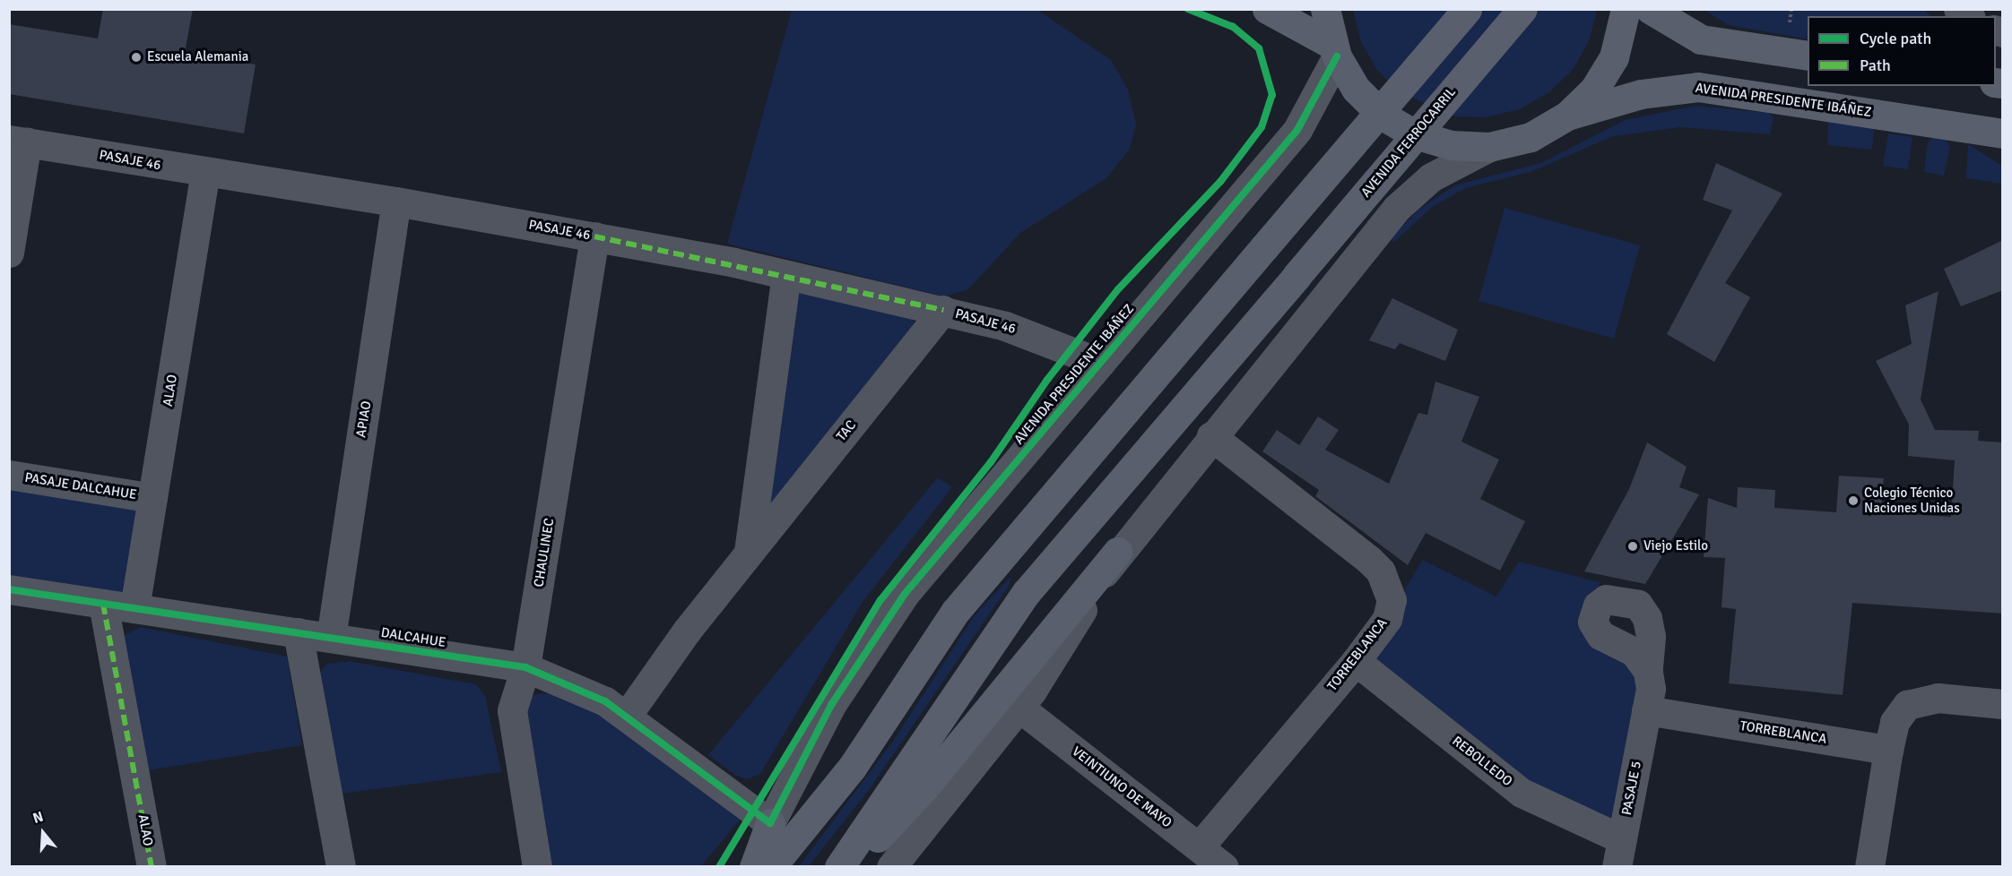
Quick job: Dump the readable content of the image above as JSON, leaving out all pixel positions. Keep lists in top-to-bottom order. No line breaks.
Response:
{"streets":{"main road":["AVENIDA PRESIDENTE IBÁÑEZ","AVENIDA FERROCARRIL"],"street":["PASAJE 46","ALAO","APIAO","TAC","PASAJE DALCAHUE","CHAULINEC","DALCAHUE","TORREBLANCA","REBOLLEDO","VEINTIUNO DE MAYO","PASAJE 5"]},"crossings":[["AVENIDA PRESIDENTE IBÁÑEZ","PASAJE 46"],["AVENIDA PRESIDENTE IBÁÑEZ","DALCAHUE"],["AVENIDA PRESIDENTE IBÁÑEZ","TORREBLANCA"],["AVENIDA PRESIDENTE IBÁÑEZ","VEINTIUNO DE MAYO"],["PASAJE 46","ALAO"],["PASAJE 46","APIAO"],["PASAJE 46","TAC"],["PASAJE 46","CHAULINEC"],["ALAO","PASAJE DALCAHUE"],["ALAO","DALCAHUE"],["APIAO","DALCAHUE"],["TAC","DALCAHUE"],["CHAULINEC","DALCAHUE"],["TORREBLANCA","REBOLLEDO"],["TORREBLANCA","VEINTIUNO DE MAYO"],["TORREBLANCA","PASAJE 5"],["REBOLLEDO","PASAJE 5"]],"places":["Escuela Alemania","Colegio Técnico Naciones Unidas","Viejo Estilo"],"legend":["Cycle path","Path"],"north":"top"}
